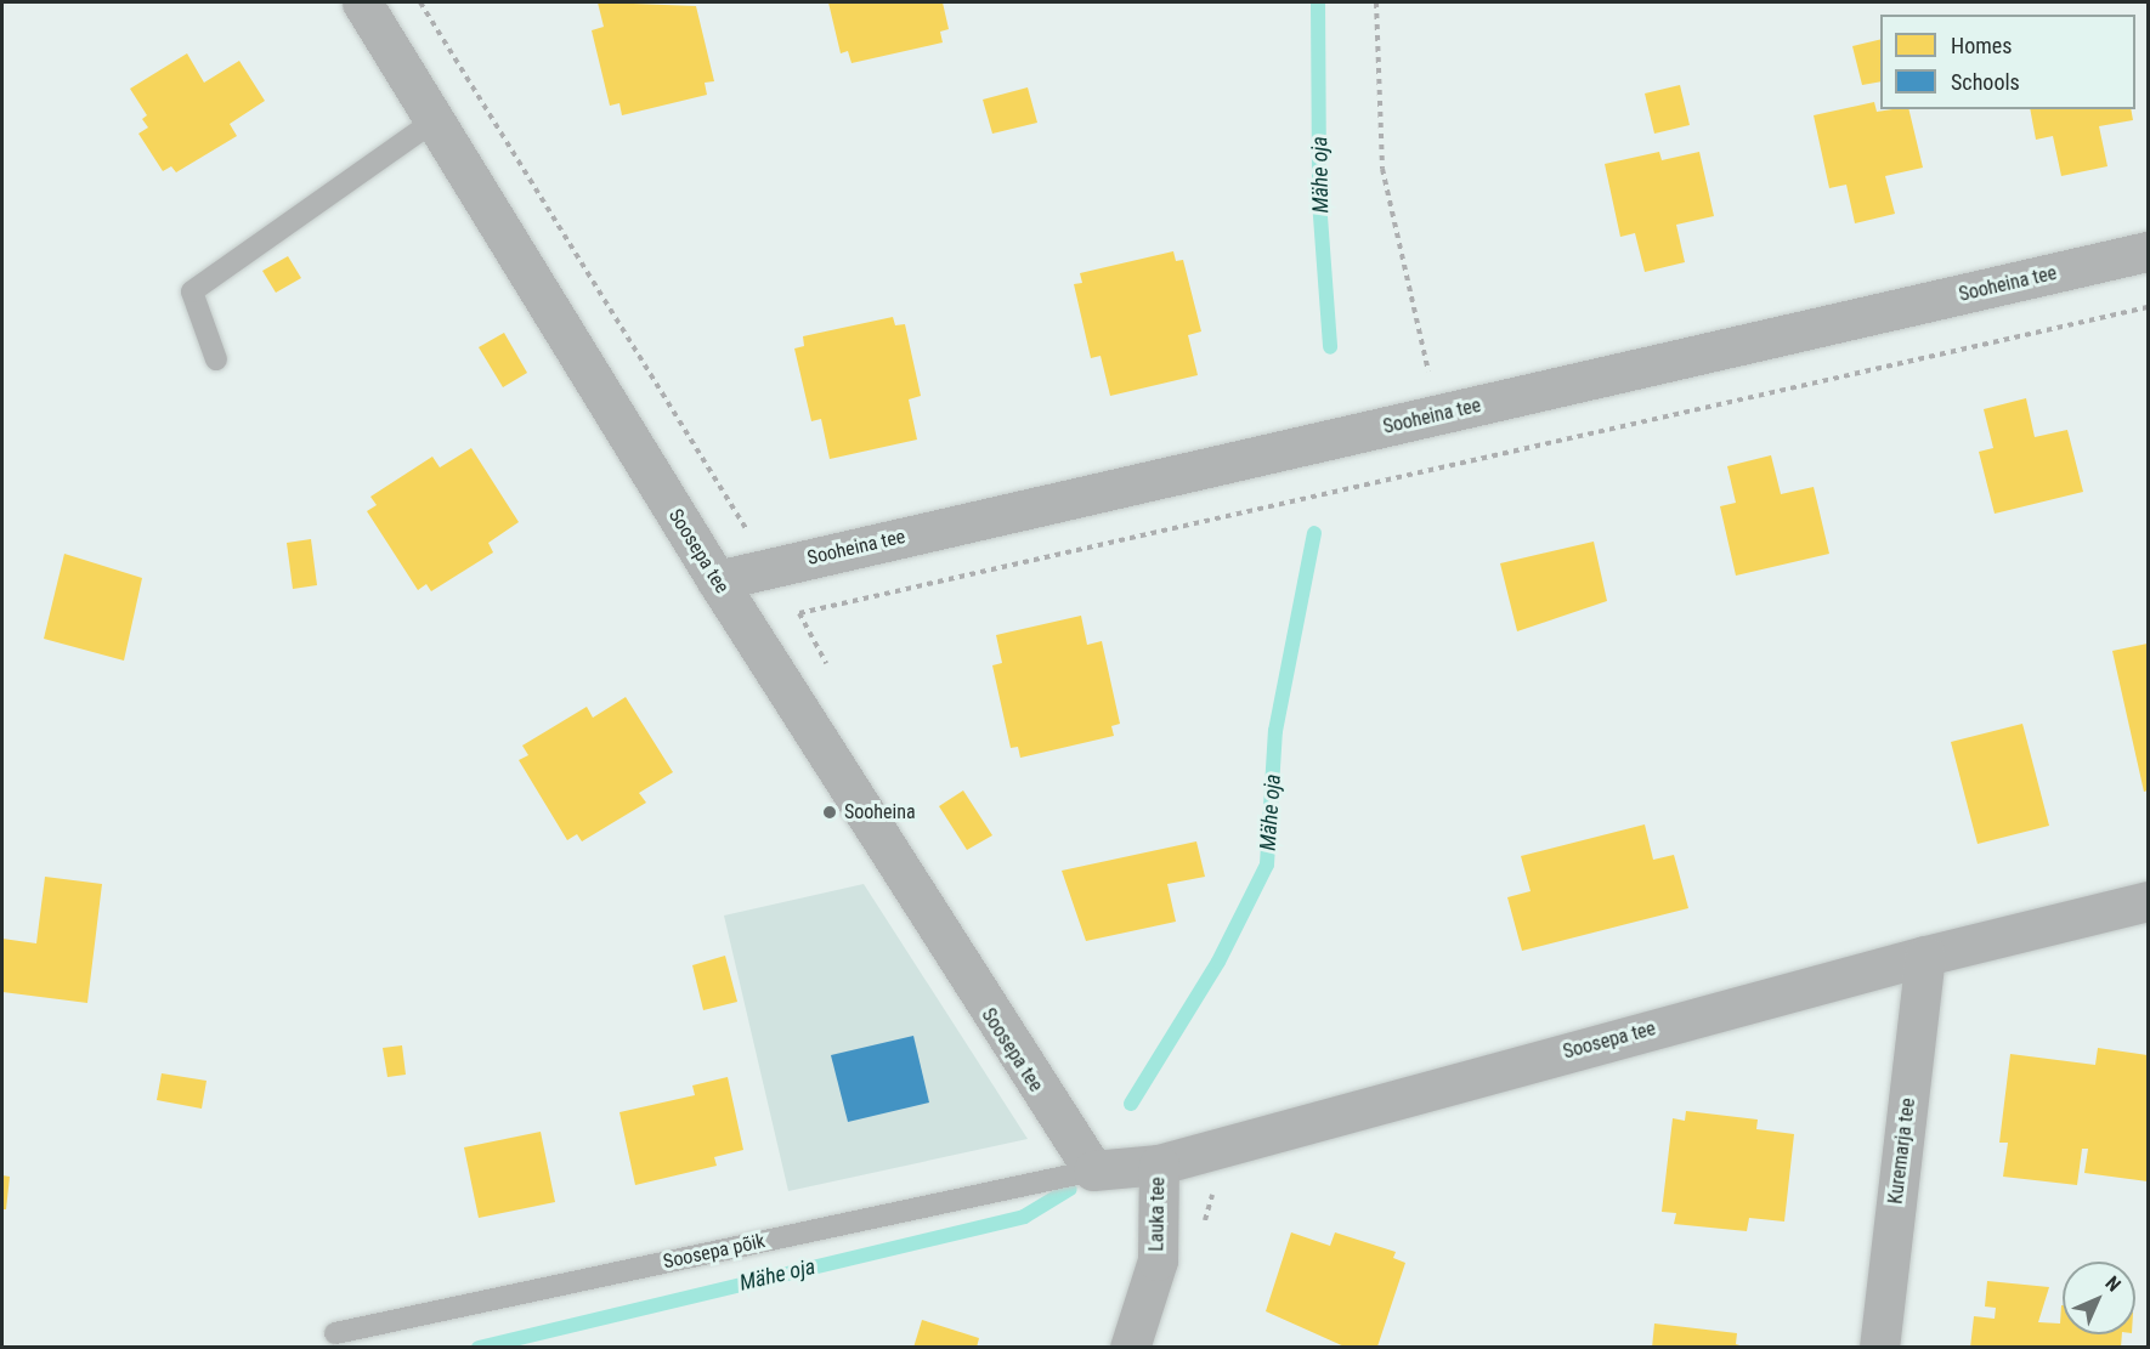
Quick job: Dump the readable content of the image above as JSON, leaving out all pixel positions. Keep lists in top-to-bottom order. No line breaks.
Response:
{"streets":{"street":["Sooheina tee","Soosepa tee","Kuremarja tee","Lauka tee"],"lane":["Soosepa põik"]},"crossings":[["Sooheina tee","Soosepa tee"],["Soosepa tee","Kuremarja tee"],["Soosepa tee","Lauka tee"],["Soosepa tee","Soosepa põik"]],"water":["Mähe oja"],"places":["Sooheina"],"legend":["Homes","Schools"],"north":"top right"}
